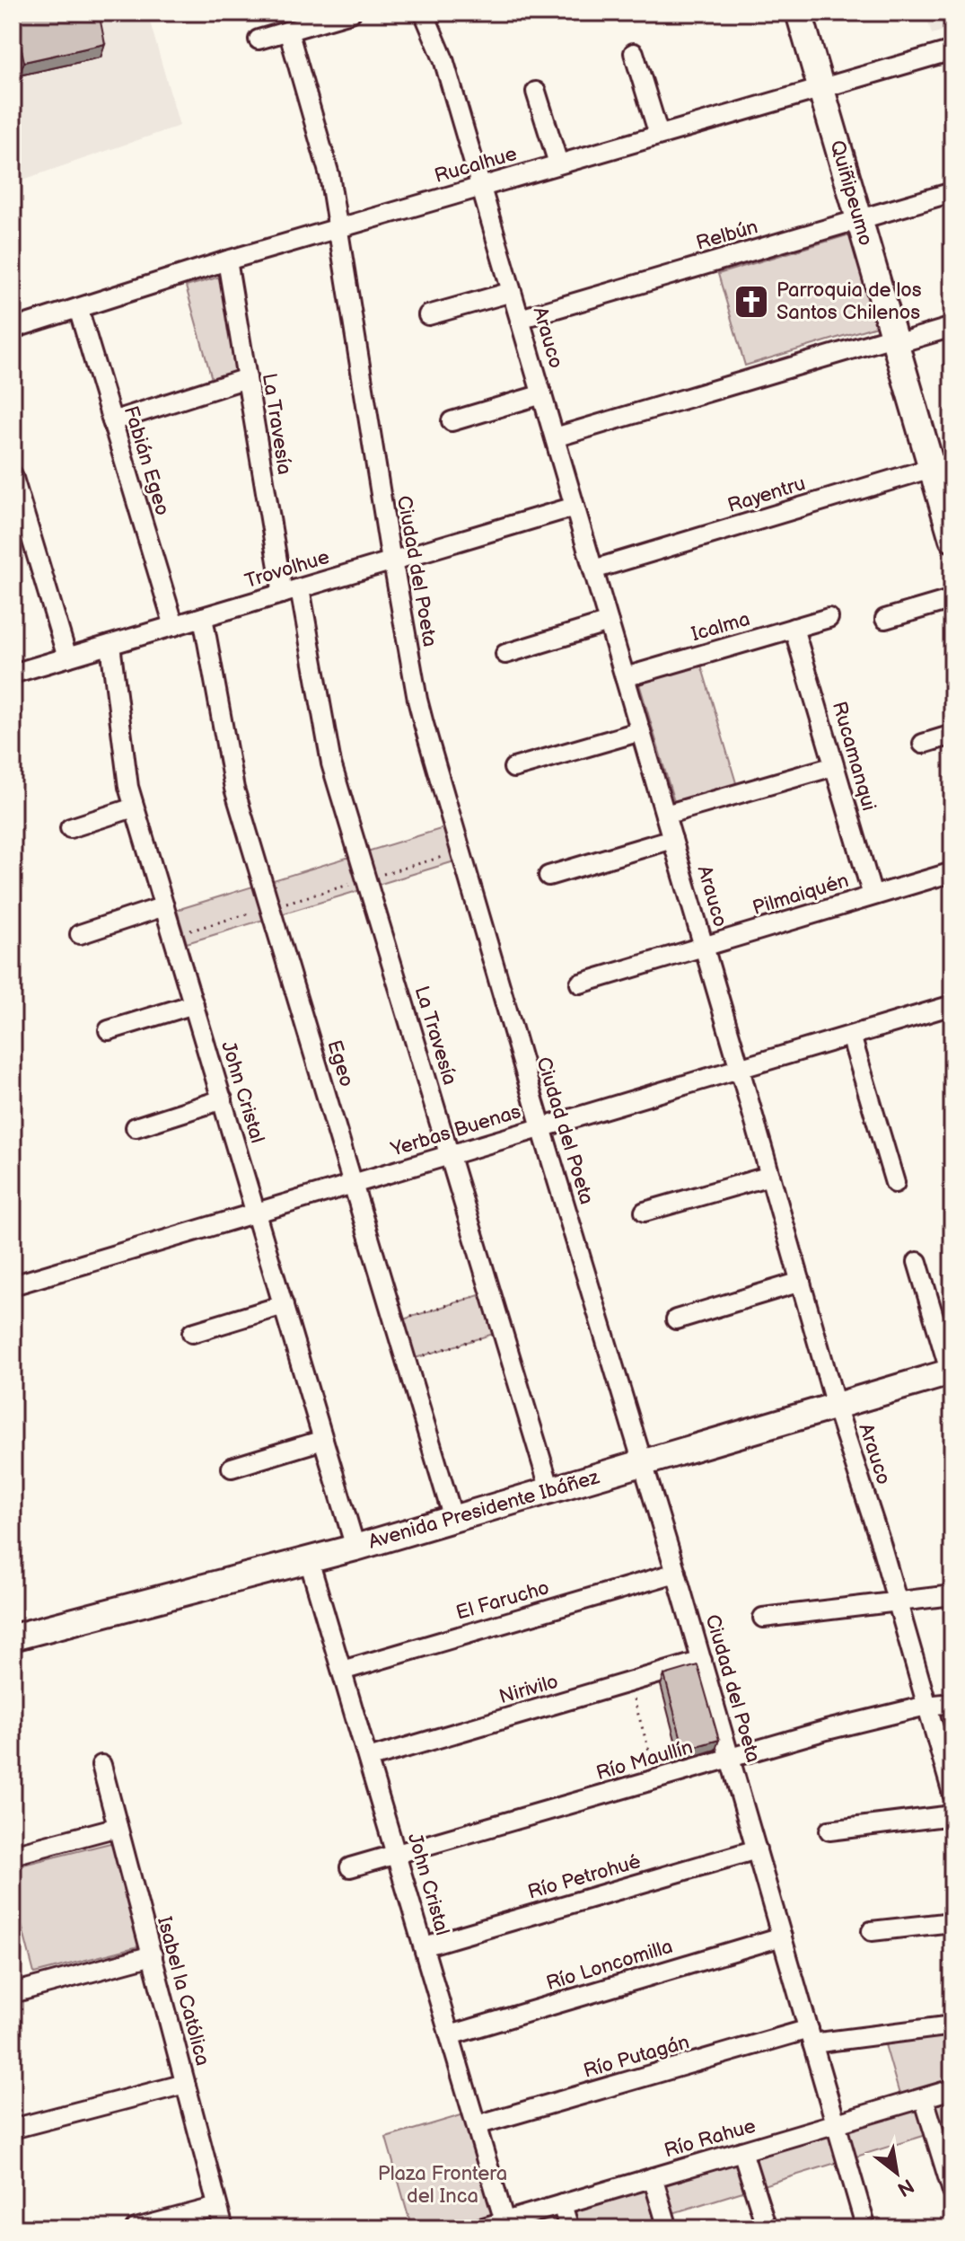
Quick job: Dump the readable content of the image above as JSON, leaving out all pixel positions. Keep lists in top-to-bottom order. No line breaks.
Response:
{"streets":{"street":["Rucalhue","Quiñipeumo","Relbún","Arauco","La Travesía","Fabián Egeo","Rayentru","Trovolhue","Ciudad del Poeta","Icalma","Rucamanqui","Pilmaiquén","Egeo","John Cristal","Yerbas Buenas","Avenida Presidente Ibáñez","El Farucho","Nirivilo","Río Maullín","Río Petrohué","Río Loncomilla","Isabel la Católica","Río Putagán","Río Rahue"]},"crossings":[["Rucalhue","Quiñipeumo"],["Rucalhue","Arauco"],["Rucalhue","La Travesía"],["Rucalhue","Fabián Egeo"],["Rucalhue","Ciudad del Poeta"],["Quiñipeumo","Relbún"],["Quiñipeumo","Rayentru"],["Relbún","Arauco"],["Arauco","Rayentru"],["Arauco","Trovolhue"],["Arauco","Icalma"],["Arauco","Pilmaiquén"],["Arauco","Yerbas Buenas"],["Arauco","Avenida Presidente Ibáñez"],["Arauco","Río Maullín"],["La Travesía","Trovolhue"],["La Travesía","Yerbas Buenas"],["La Travesía","Avenida Presidente Ibáñez"],["Fabián Egeo","Trovolhue"],["Trovolhue","Ciudad del Poeta"],["Trovolhue","Egeo"],["Trovolhue","John Cristal"],["Ciudad del Poeta","Yerbas Buenas"],["Ciudad del Poeta","Avenida Presidente Ibáñez"],["Ciudad del Poeta","El Farucho"],["Ciudad del Poeta","Nirivilo"],["Ciudad del Poeta","Río Maullín"],["Ciudad del Poeta","Río Petrohué"],["Ciudad del Poeta","Río Loncomilla"],["Ciudad del Poeta","Río Putagán"],["Ciudad del Poeta","Río Rahue"],["Icalma","Rucamanqui"],["Rucamanqui","Pilmaiquén"],["Egeo","Yerbas Buenas"],["Egeo","Avenida Presidente Ibáñez"],["John Cristal","Yerbas Buenas"],["John Cristal","Avenida Presidente Ibáñez"],["John Cristal","El Farucho"],["John Cristal","Nirivilo"],["John Cristal","Río Maullín"],["John Cristal","Río Petrohué"],["John Cristal","Río Loncomilla"],["John Cristal","Río Putagán"],["John Cristal","Río Rahue"]],"parks":["Plaza Frontera del Inca"],"places":{"church":["Parroquia de los Santos Chilenos"]},"north":"bottom right"}
